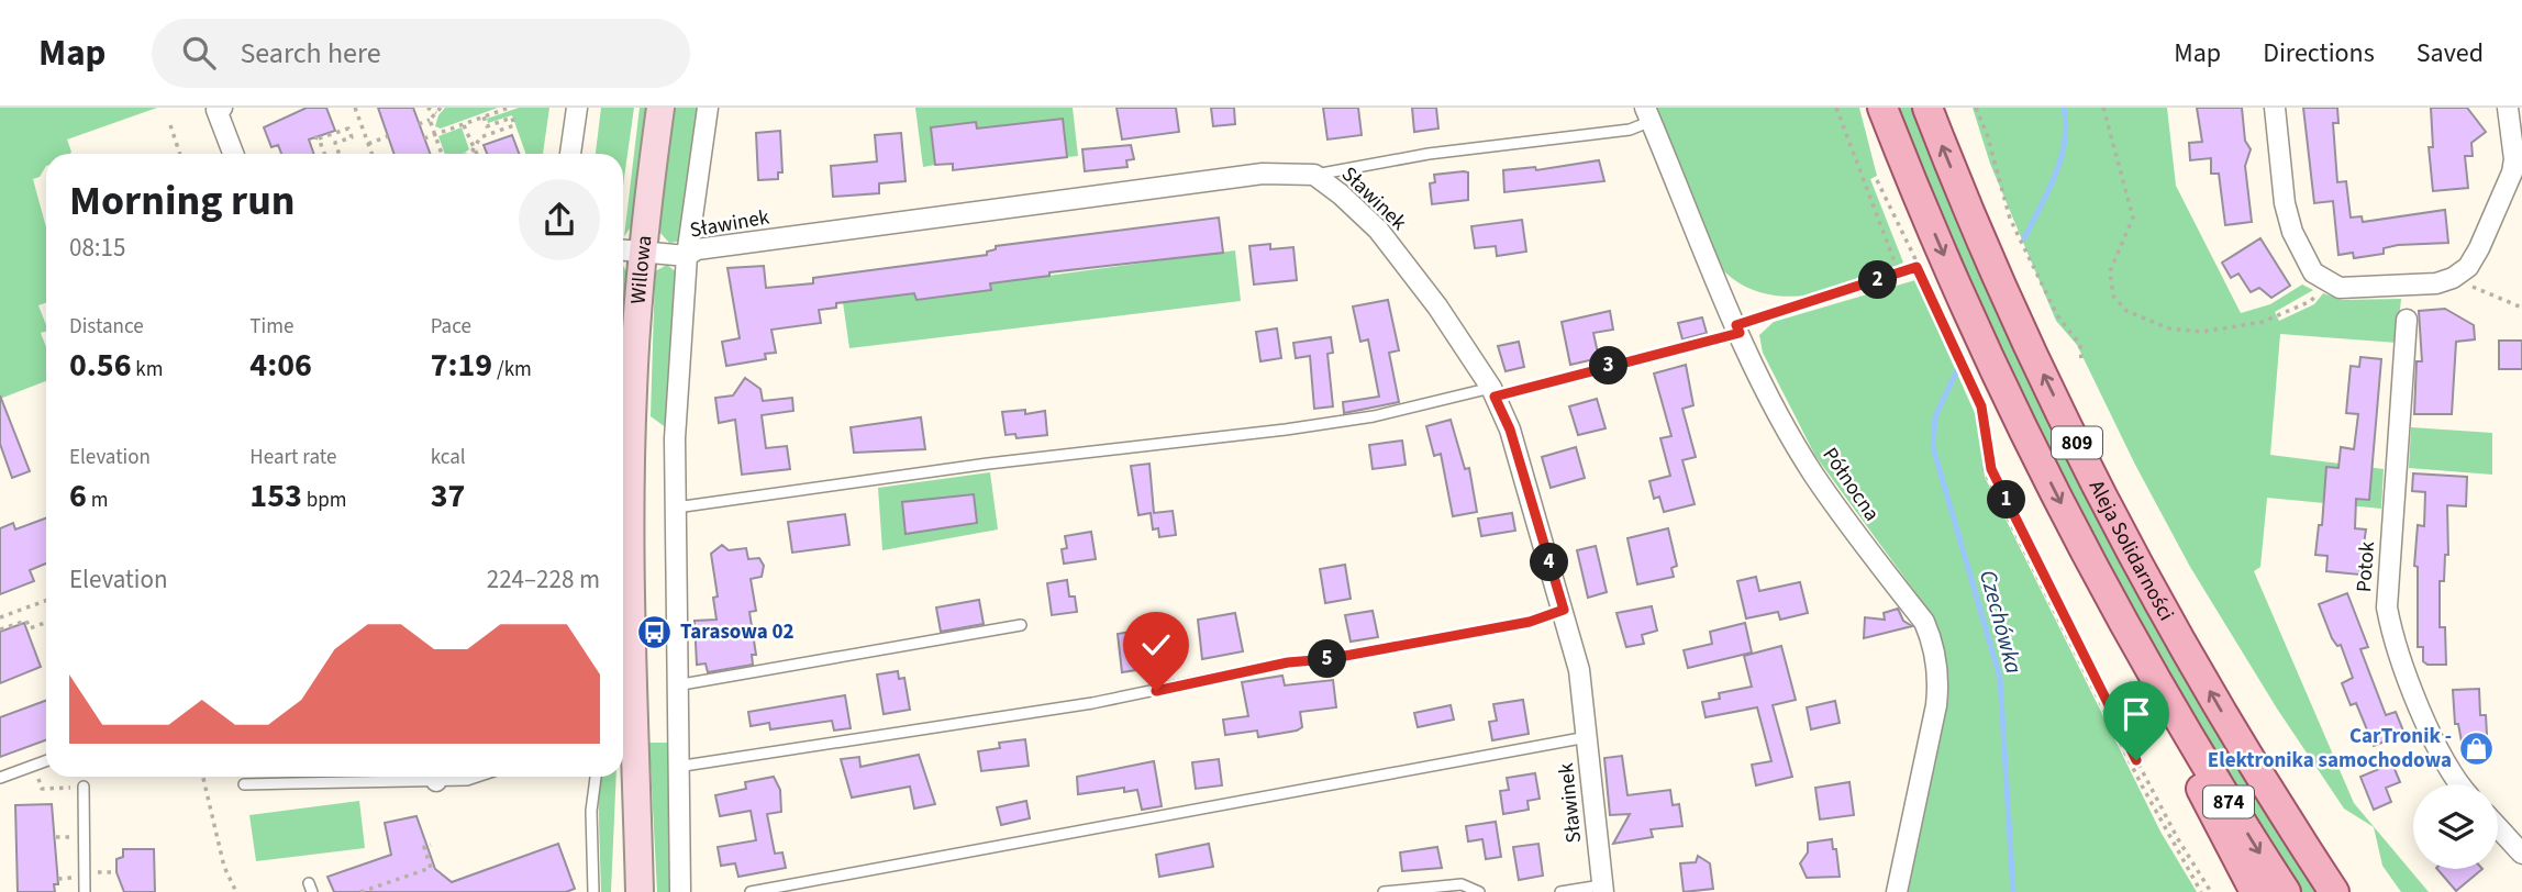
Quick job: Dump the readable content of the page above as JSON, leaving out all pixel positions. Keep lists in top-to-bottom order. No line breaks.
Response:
{"streets":{"main road":["809","Aleja Solidarności","874"],"street":["Sławinek","Willowa","Północna","Potok"]},"crossings":[["Sławinek","Willowa"]],"water":["Czechówka"],"places":{"bus stop":["Tarasowa 02"],"shop":["CarTronik - Elektronika samochodowa"]},"page":{"header":"Map","search":"Search here","nav":["Map","Directions","Saved"],"heading":["Morning run","08:15"],"pins":["2","3","1","4","5"],"stats":[["Distance","0.56 km"],["Time","4:06"],["Pace","7:19 /km"],["Elevation","6 m"],["Heart rate","153 bpm"],["kcal","37"]],"chart":["Elevation","224–228 m"]}}
